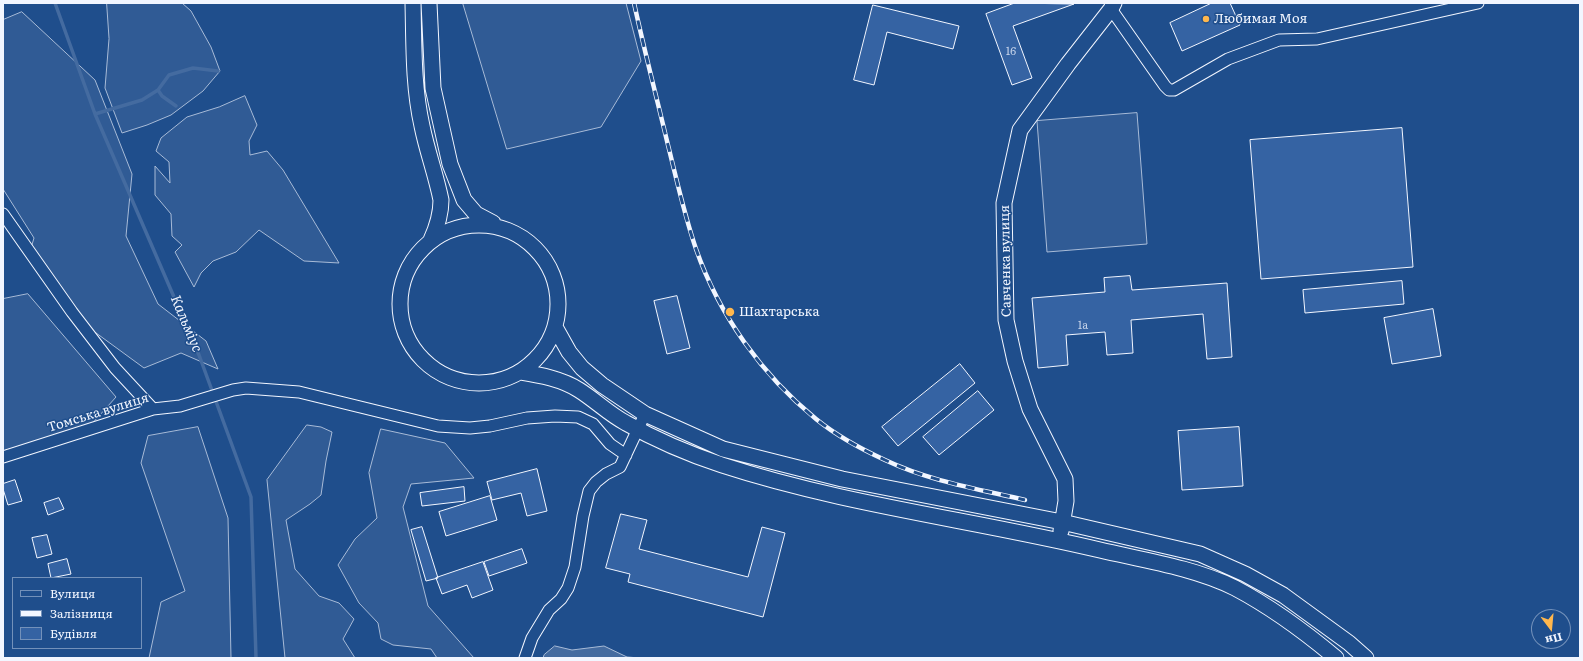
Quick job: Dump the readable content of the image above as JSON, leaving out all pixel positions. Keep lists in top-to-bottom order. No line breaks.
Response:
{"streets":{"main road":["Савченка вулиця"],"street":["Томська вулиця"]},"water":["Кальміус"],"places":["Любимая Моя","Шахтарська"],"house_numbers":["16","1а"],"legend":["Вулиця","Залізниця","Будівля"],"north":"bottom"}
